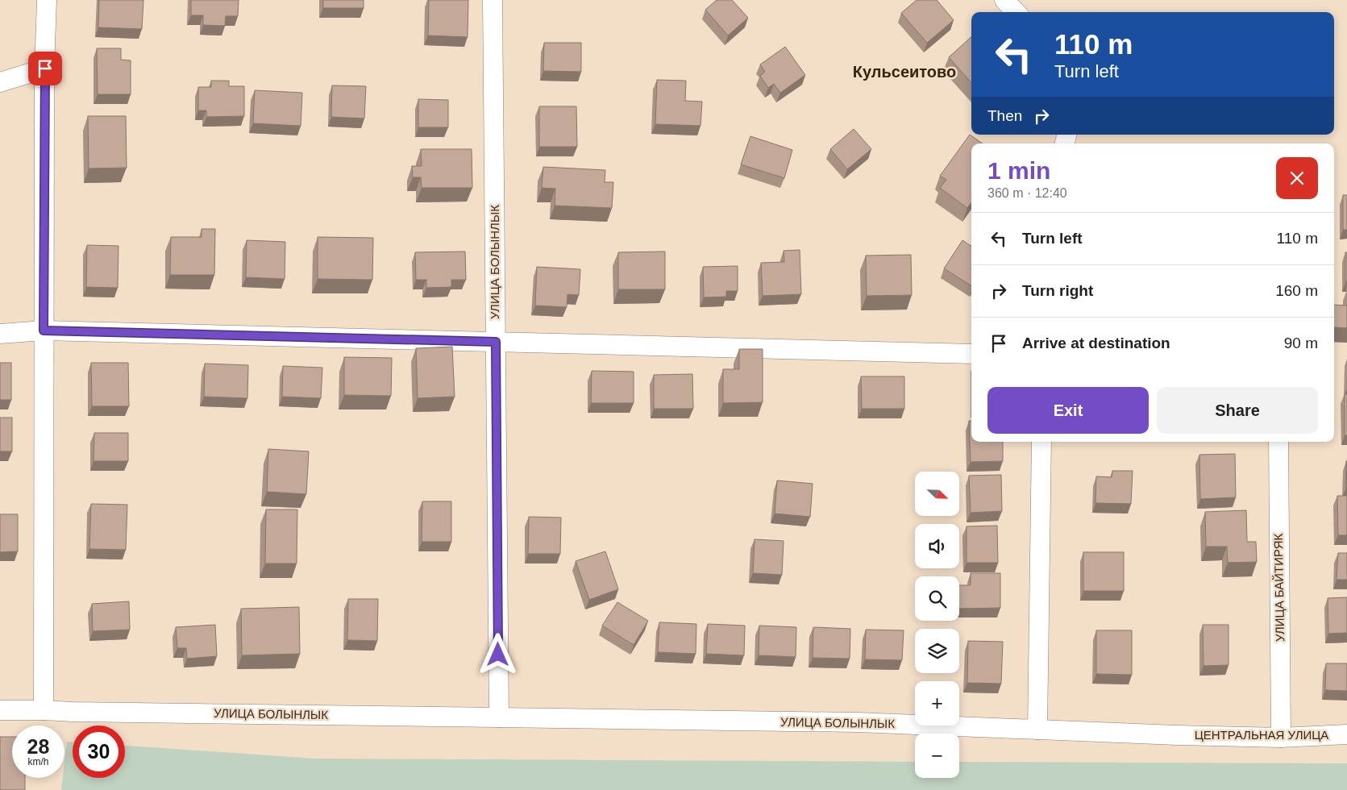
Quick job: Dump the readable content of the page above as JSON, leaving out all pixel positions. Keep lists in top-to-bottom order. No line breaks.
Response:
{"streets":{"street":["УЛИЦА БОЛЫНЛЫК","УЛИЦА БАЙТИРЯК","ЦЕНТРАЛЬНАЯ УЛИЦА"]},"crossings":[["УЛИЦА БОЛЫНЛЫК","ЦЕНТРАЛЬНАЯ УЛИЦА"],["УЛИЦА БАЙТИРЯК","ЦЕНТРАЛЬНАЯ УЛИЦА"]],"districts":["Кульсеитово"],"north":"bottom right","page":{"turn":["110 m","Turn left"],"then":"Then","heading":["1 min","360 m · 12:40"],"list":[{"name":"Turn left","value":"110 m"},{"name":"Turn right","value":"160 m"},{"name":"Arrive at destination","value":"90 m"}],"buttons":["Exit","Share"],"map_buttons":["+","−"],"speed":"28 km/h","limit":"30"}}
